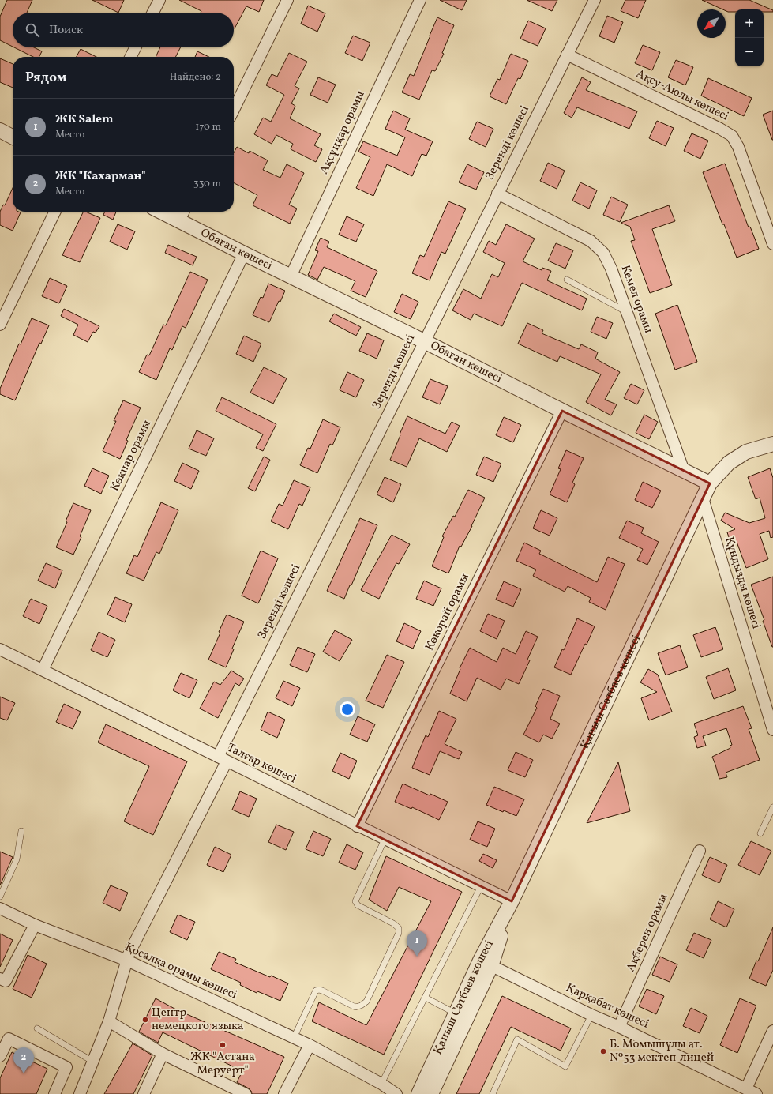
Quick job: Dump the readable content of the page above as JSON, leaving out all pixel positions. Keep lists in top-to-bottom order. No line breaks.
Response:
{"streets":{"street":["Ақсу-Аюлы көшесі","Ақсұңқар орамы","Зеренді көшесі","Обаған көшесі","Кемел орамы","Көкпар орамы","Құндызды көшесі","Көкорай орамы","Қаныш Сәтбаев көшесі","Талғар көшесі","Ақберен орамы","Қосалқа орамы көшесі","Қарқабат көшесі"]},"crossings":[["Ақсу-Аюлы көшесі","Зеренді көшесі"],["Ақсұңқар орамы","Обаған көшесі"],["Зеренді көшесі","Обаған көшесі"],["Зеренді көшесі","Кемел орамы"],["Зеренді көшесі","Талғар көшесі"],["Зеренді көшесі","Қосалқа орамы көшесі"],["Обаған көшесі","Кемел орамы"],["Обаған көшесі","Көкпар орамы"],["Обаған көшесі","Көкорай орамы"],["Обаған көшесі","Қаныш Сәтбаев көшесі"],["Көкпар орамы","Талғар көшесі"],["Құндызды көшесі","Қаныш Сәтбаев көшесі"],["Көкорай орамы","Талғар көшесі"],["Қаныш Сәтбаев көшесі","Талғар көшесі"],["Қаныш Сәтбаев көшесі","Қарқабат көшесі"],["Ақберен орамы","Қарқабат көшесі"]],"places":["Центр немецкого языка","ЖК \"Астана Меруерт\"","Б. Момышұлы ат. №53 мектеп-лицей"],"north":"bottom left","page":{"map_buttons":["+","−"],"search":"Поиск","heading":["Рядом","Найдено: 2"],"list":[{"mark":"1","name":"ЖК Salem","note":"Место","value":"170 m"},{"mark":"2","name":"ЖК \"Кахарман\"","note":"Место","value":"330 m"}],"pins":["1","2"]}}
